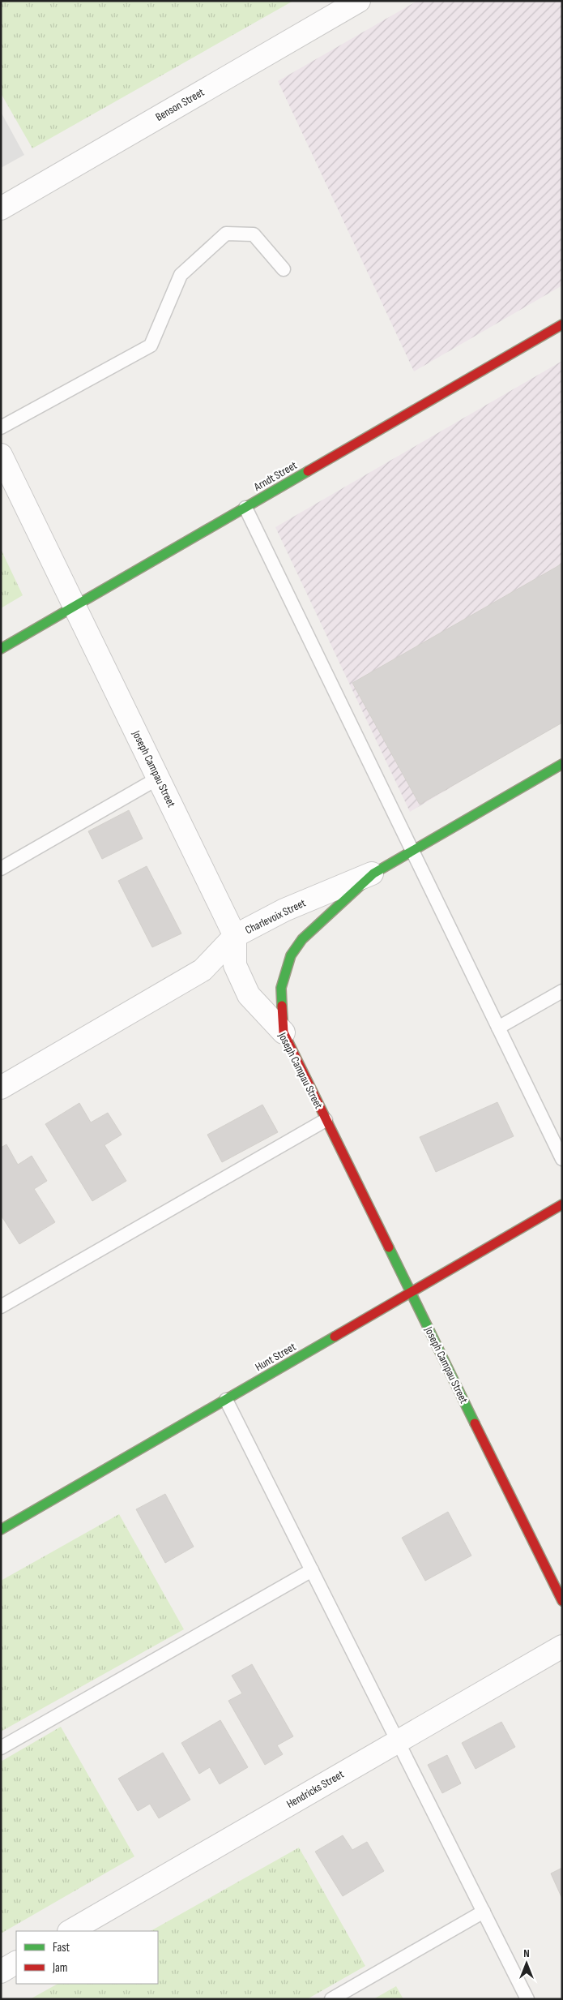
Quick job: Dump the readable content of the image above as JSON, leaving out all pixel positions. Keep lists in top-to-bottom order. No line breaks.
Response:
{"streets":{"street":["Benson Street","Arndt Street","Joseph Campau Street","Charlevoix Street","Hunt Street","Hendricks Street"]},"crossings":[["Arndt Street","Joseph Campau Street"],["Joseph Campau Street","Charlevoix Street"],["Joseph Campau Street","Hunt Street"]],"legend":["Fast","Jam"],"north":"top"}
